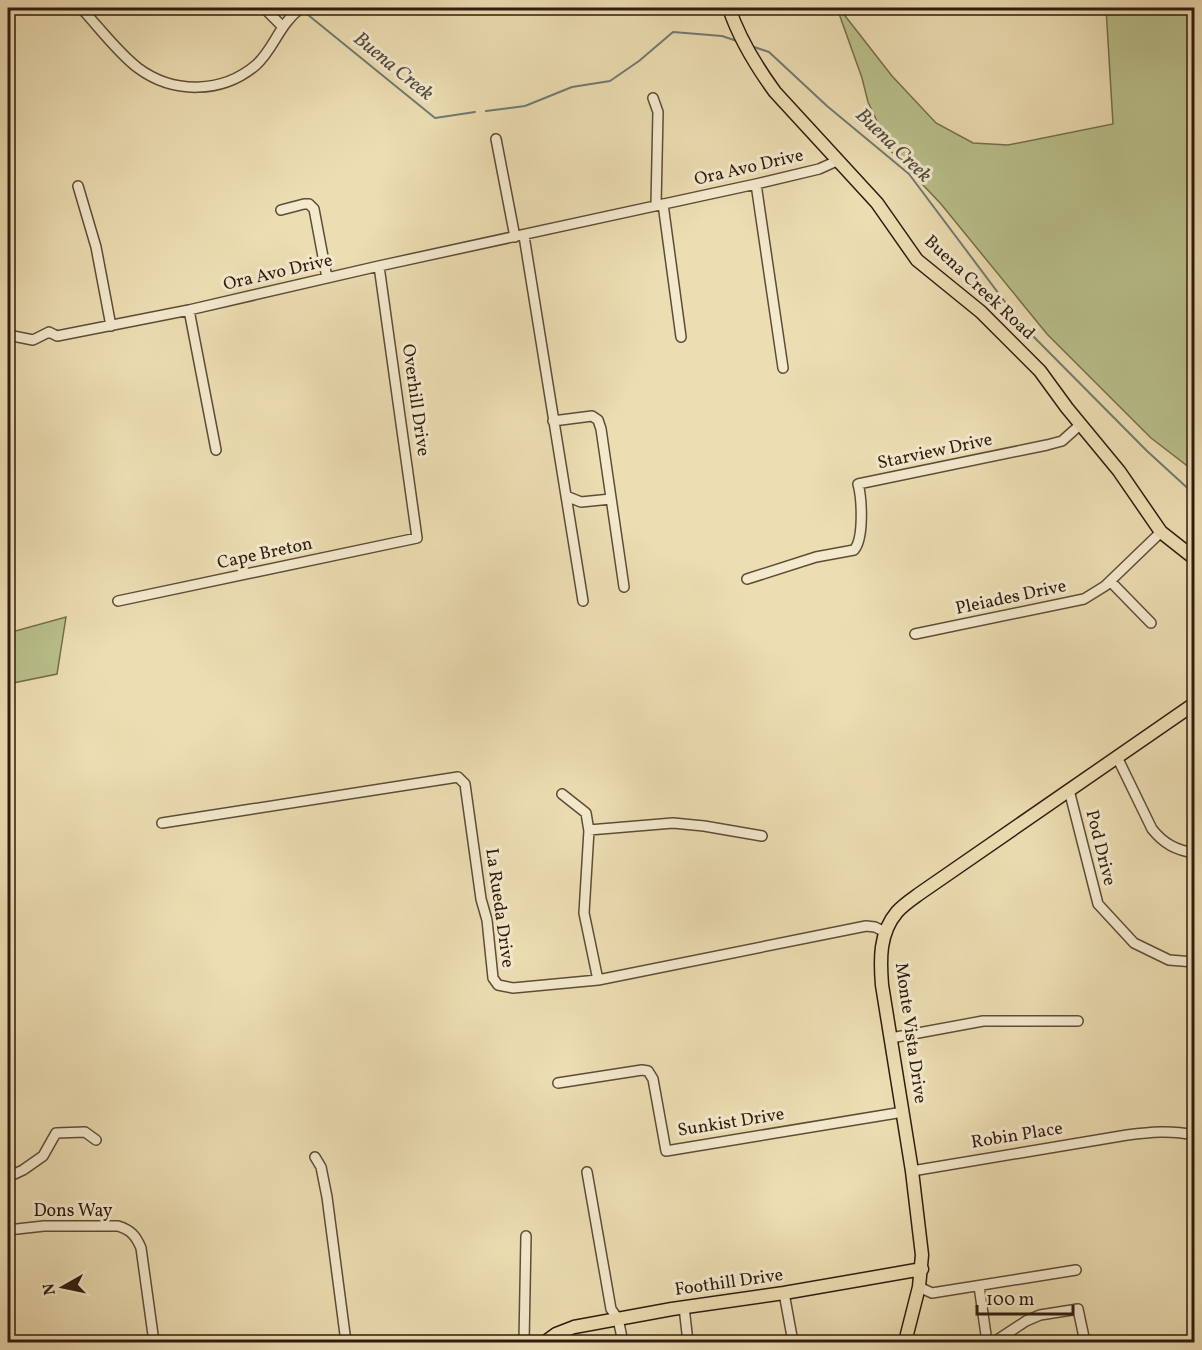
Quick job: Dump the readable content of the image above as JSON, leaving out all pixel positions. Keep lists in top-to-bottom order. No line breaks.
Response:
{"streets":{"main road":["Buena Creek Road","Monte Vista Drive","Foothill Drive"],"street":["Ora Avo Drive","Overhill Drive","Starview Drive","Cape Breton","Pleiades Drive","Pod Drive","La Rueda Drive","Sunkist Drive","Robin Place","Dons Way"]},"crossings":[["Ora Avo Drive","Buena Creek Road"],["Ora Avo Drive","Overhill Drive"],["Buena Creek Road","Starview Drive"],["Buena Creek Road","Pleiades Drive"],["Overhill Drive","Cape Breton"],["Pod Drive","Monte Vista Drive"],["La Rueda Drive","Monte Vista Drive"],["Monte Vista Drive","Sunkist Drive"],["Monte Vista Drive","Robin Place"],["Monte Vista Drive","Foothill Drive"]],"water":["Buena Creek"],"scale_bar":"100 m","north":"left"}
